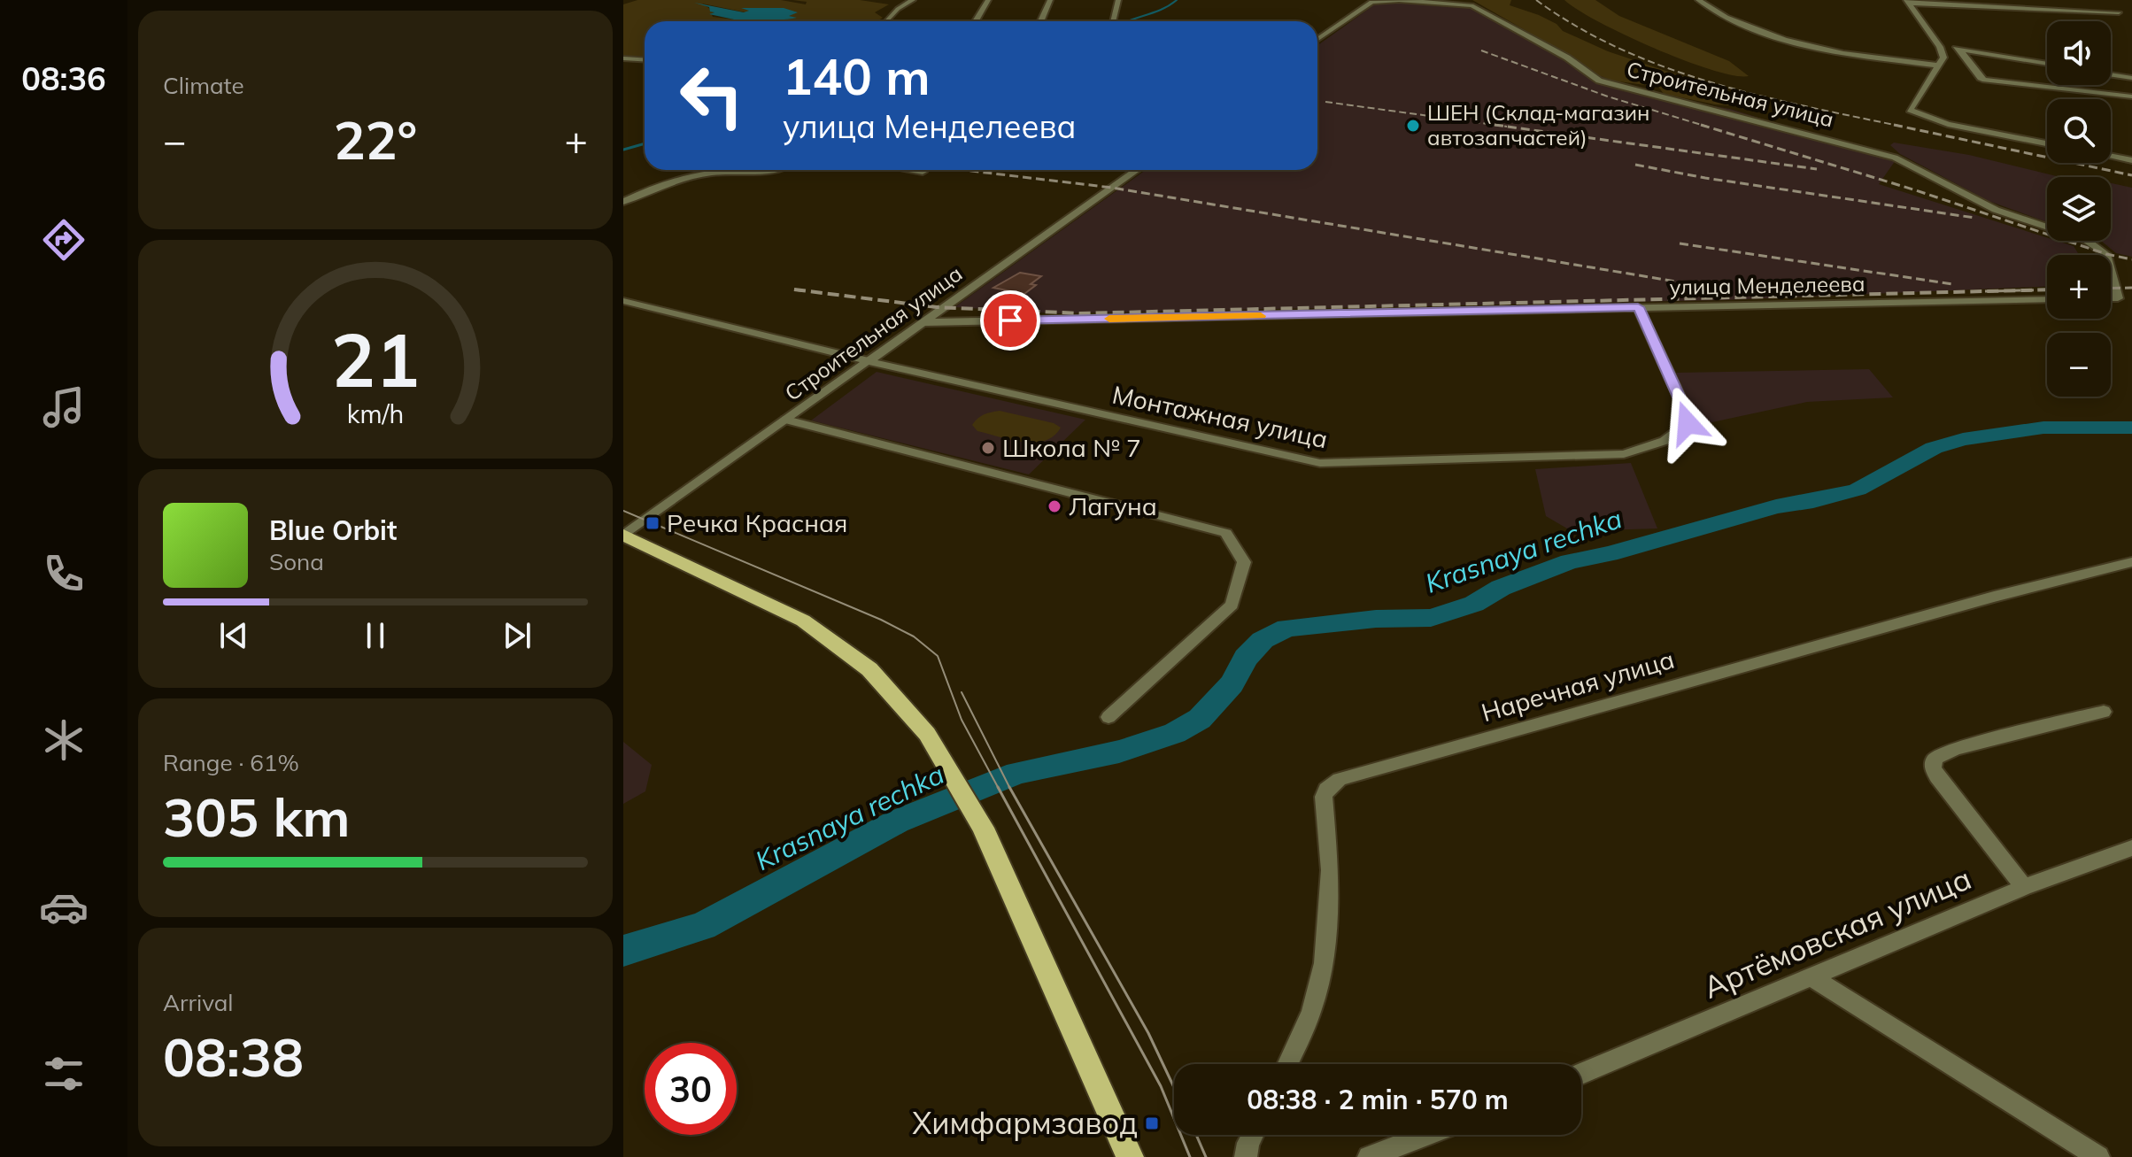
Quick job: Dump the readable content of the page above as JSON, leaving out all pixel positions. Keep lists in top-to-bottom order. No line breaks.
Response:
{"streets":{"street":["Строительная улица","улица Менделеева","Монтажная улица","Наречная улица","Артёмовская улица"]},"crossings":[["Строительная улица","улица Менделеева"],["Строительная улица","Монтажная улица"],["улица Менделеева","Монтажная улица"]],"water":["Krasnaya rechka"],"places":{"other":["ШЕН (Склад-магазин автозапчастей)","Школа № 7","Лагуна"],"transit":["Речка Красная","Химфармзавод"]},"page":{"tabs":"08:36","tile":["Climate",["Range · 61%","305 km"],["Arrival","08:38"]],"map_buttons":["+","−"],"turn":["140 m","улица Менделеева"],"heat":["−","22°","+"],"song":["Blue Orbit","Sona"],"limit":"30","trip":"08:38 · 2 min · 570 m","gauge":["21","km/h"]}}
